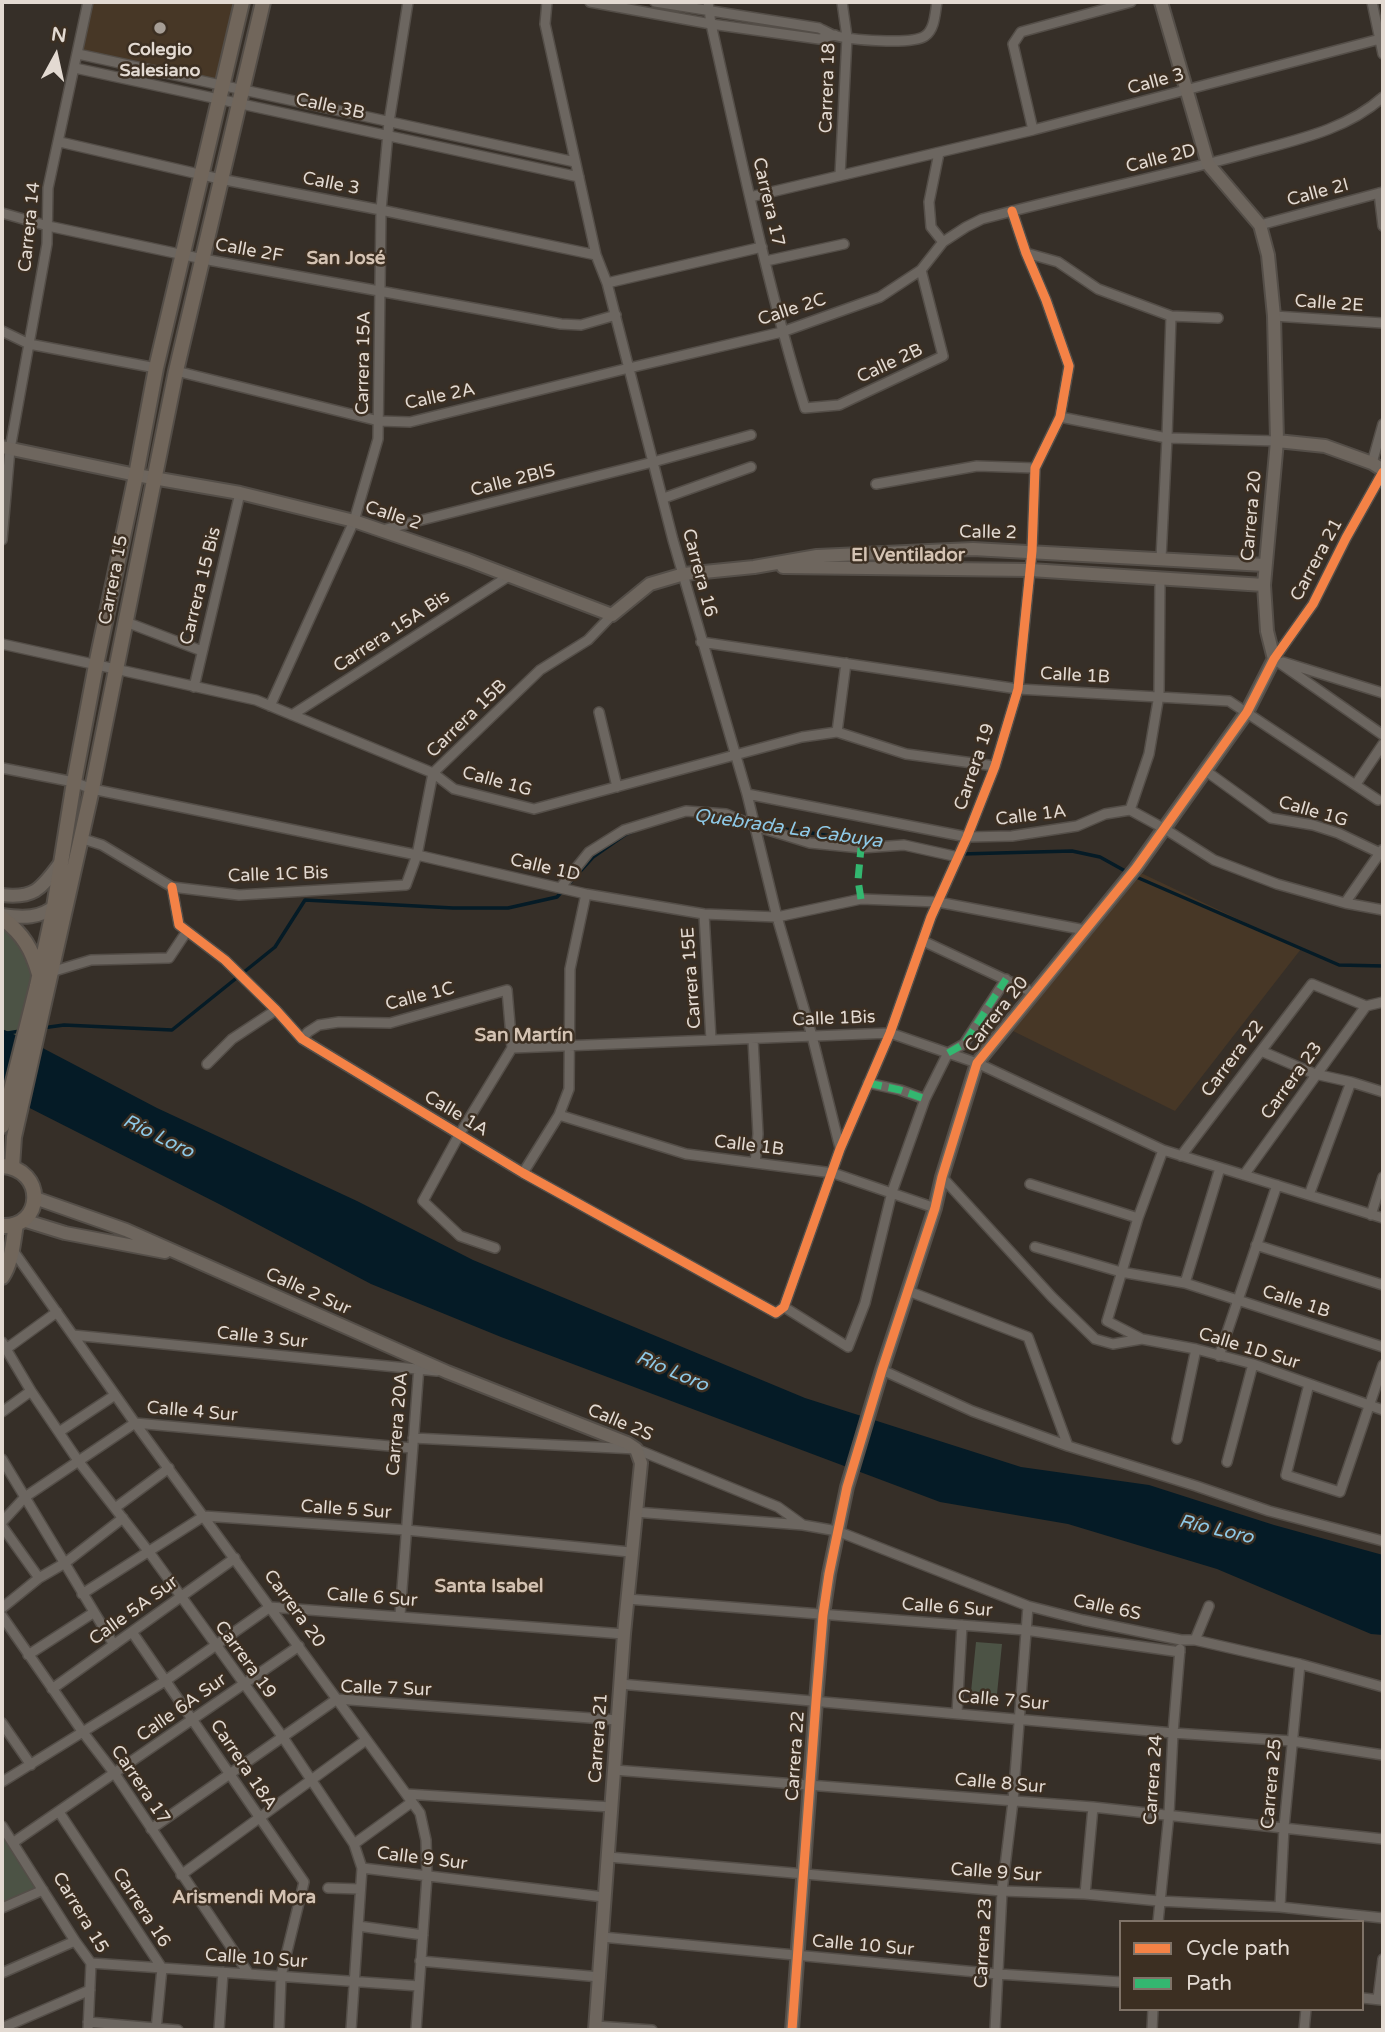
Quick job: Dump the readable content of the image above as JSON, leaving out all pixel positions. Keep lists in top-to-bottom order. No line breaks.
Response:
{"streets":{"main road":["Carrera 15"],"street":["Calle 3","Carrera 18","Calle 3B","Calle 2D","Calle 2I","Carrera 17","Carrera 14","Calle 2F","Calle 2E","Calle 2C","Carrera 15A","Calle 2B","Calle 2A","Calle 2BIS","Calle 2","Carrera 20","Carrera 21","Carrera 16","Carrera 15 Bis","Carrera 15A Bis","Calle 1B","Carrera 15B","Carrera 19","Calle 1G","Calle 1A","Calle 1D","Calle 1C Bis","Carrera 15E","Calle 1C","Calle 1Bis","Carrera 22","Carrera 23","Calle 2 Sur","Calle 3 Sur","Calle 1D Sur","Calle 4 Sur","Calle 2S","Carrera 20A","Calle 5 Sur","Calle 6 Sur","Calle 6S","Calle 5A Sur","Calle 7 Sur","Calle 6A Sur","Carrera 18A","Carrera 24","Calle 8 Sur","Carrera 25","Calle 9 Sur","Calle 10 Sur"]},"crossings":[["Calle 3","Carrera 18"],["Calle 3","Carrera 14"],["Calle 3","Carrera 15A"],["Calle 3","Carrera 20"],["Calle 3","Carrera 16"],["Calle 3","Carrera 15"],["Calle 3B","Carrera 14"],["Calle 3B","Carrera 15A"],["Calle 3B","Carrera 16"],["Calle 3B","Carrera 15"],["Calle 2D","Calle 2C"],["Calle 2D","Carrera 20"],["Calle 2D","Carrera 19"],["Calle 2I","Carrera 20"],["Carrera 17","Calle 2C"],["Carrera 17","Calle 2B"],["Carrera 17","Calle 5A Sur"],["Carrera 17","Calle 7 Sur"],["Carrera 17","Calle 6A Sur"],["Carrera 17","Calle 10 Sur"],["Carrera 14","Calle 2F"],["Carrera 14","Calle 2"],["Calle 2F","Carrera 15A"],["Calle 2F","Carrera 16"],["Calle 2F","Carrera 15"],["Calle 2E","Carrera 20"],["Calle 2C","Calle 2B"],["Calle 2C","Calle 2A"],["Calle 2C","Carrera 16"],["Carrera 15A","Calle 2A"],["Carrera 15A","Calle 2"],["Carrera 15A","Calle 1G"],["Calle 2A","Carrera 16"],["Calle 2A","Carrera 15"],["Calle 2BIS","Calle 2"],["Calle 2BIS","Carrera 16"],["Calle 2","Carrera 20"],["Calle 2","Carrera 16"],["Calle 2","Carrera 15"],["Calle 2","Carrera 15 Bis"],["Calle 2","Carrera 15A Bis"],["Calle 2","Carrera 15B"],["Calle 2","Carrera 19"],["Carrera 20","Carrera 21"],["Carrera 20","Calle 1B"],["Carrera 20","Calle 1G"],["Carrera 20","Calle 1A"],["Carrera 20","Calle 1D"],["Carrera 20","Calle 1Bis"],["Carrera 20","Carrera 22"],["Carrera 20","Calle 3 Sur"],["Carrera 20","Calle 4 Sur"],["Carrera 20","Calle 5 Sur"],["Carrera 20","Calle 6 Sur"],["Carrera 20","Calle 5A Sur"],["Carrera 20","Calle 7 Sur"],["Carrera 20","Calle 6A Sur"],["Carrera 20","Calle 9 Sur"],["Carrera 20","Calle 10 Sur"],["Carrera 21","Calle 4 Sur"],["Carrera 21","Calle 2S"],["Carrera 21","Calle 5 Sur"],["Carrera 21","Calle 6 Sur"],["Carrera 21","Calle 7 Sur"],["Carrera 21","Calle 8 Sur"],["Carrera 21","Calle 9 Sur"],["Carrera 21","Calle 10 Sur"],["Carrera 16","Calle 1B"],["Carrera 16","Carrera 19"],["Carrera 16","Calle 1G"],["Carrera 16","Calle 1A"],["Carrera 16","Calle 1D"],["Carrera 16","Calle 1Bis"],["Carrera 16","Calle 6A Sur"],["Carrera 16","Calle 10 Sur"],["Carrera 15","Calle 1G"],["Carrera 15","Calle 1D"],["Carrera 15","Calle 1C Bis"],["Carrera 15","Calle 6A Sur"],["Carrera 15","Calle 10 Sur"],["Carrera 15 Bis","Calle 1G"],["Carrera 15A Bis","Calle 1G"],["Calle 1B","Carrera 19"],["Calle 1B","Calle 1D Sur"],["Carrera 15B","Calle 1G"],["Carrera 15B","Calle 1D"],["Carrera 15B","Calle 1C Bis"],["Carrera 19","Calle 1G"],["Carrera 19","Calle 1A"],["Carrera 19","Calle 1D"],["Carrera 19","Calle 1Bis"],["Carrera 19","Calle 4 Sur"],["Carrera 19","Calle 5A Sur"],["Carrera 19","Calle 7 Sur"],["Carrera 19","Calle 6A Sur"],["Carrera 19","Calle 9 Sur"],["Carrera 19","Calle 10 Sur"],["Calle 1A","Calle 1C Bis"],["Calle 1A","Calle 1C"],["Calle 1D","Carrera 15E"],["Carrera 15E","Calle 1Bis"],["Calle 1C","Calle 1Bis"],["Calle 1Bis","Carrera 22"],["Calle 1Bis","Carrera 23"],["Carrera 22","Carrera 23"],["Carrera 22","Calle 6 Sur"],["Carrera 22","Calle 7 Sur"],["Carrera 22","Calle 8 Sur"],["Carrera 22","Calle 9 Sur"],["Carrera 22","Calle 10 Sur"],["Carrera 23","Calle 6 Sur"],["Carrera 23","Calle 6S"],["Carrera 23","Calle 7 Sur"],["Carrera 23","Calle 8 Sur"],["Carrera 23","Calle 9 Sur"],["Carrera 23","Calle 10 Sur"],["Calle 2 Sur","Calle 3 Sur"],["Calle 2 Sur","Calle 2S"],["Calle 2 Sur","Carrera 20A"],["Calle 3 Sur","Calle 2S"],["Calle 3 Sur","Carrera 20A"],["Calle 4 Sur","Calle 2S"],["Calle 4 Sur","Carrera 20A"],["Calle 2S","Carrera 20A"],["Carrera 20A","Calle 5 Sur"],["Carrera 20A","Calle 6 Sur"],["Calle 6 Sur","Carrera 24"],["Calle 6S","Carrera 24"],["Calle 5A Sur","Carrera 18A"],["Calle 7 Sur","Carrera 18A"],["Calle 7 Sur","Carrera 24"],["Calle 7 Sur","Carrera 25"],["Calle 6A Sur","Carrera 18A"],["Carrera 18A","Calle 10 Sur"],["Carrera 24","Calle 8 Sur"],["Carrera 24","Calle 9 Sur"],["Calle 8 Sur","Carrera 25"],["Carrera 25","Calle 9 Sur"]],"districts":["San José","El Ventilador","San Martín","Santa Isabel","Arismendi Mora"],"water":["Quebrada La Cabuya","Río Loro"],"places":["Colegio Salesiano"],"legend":["Cycle path","Path"],"north":"top"}
